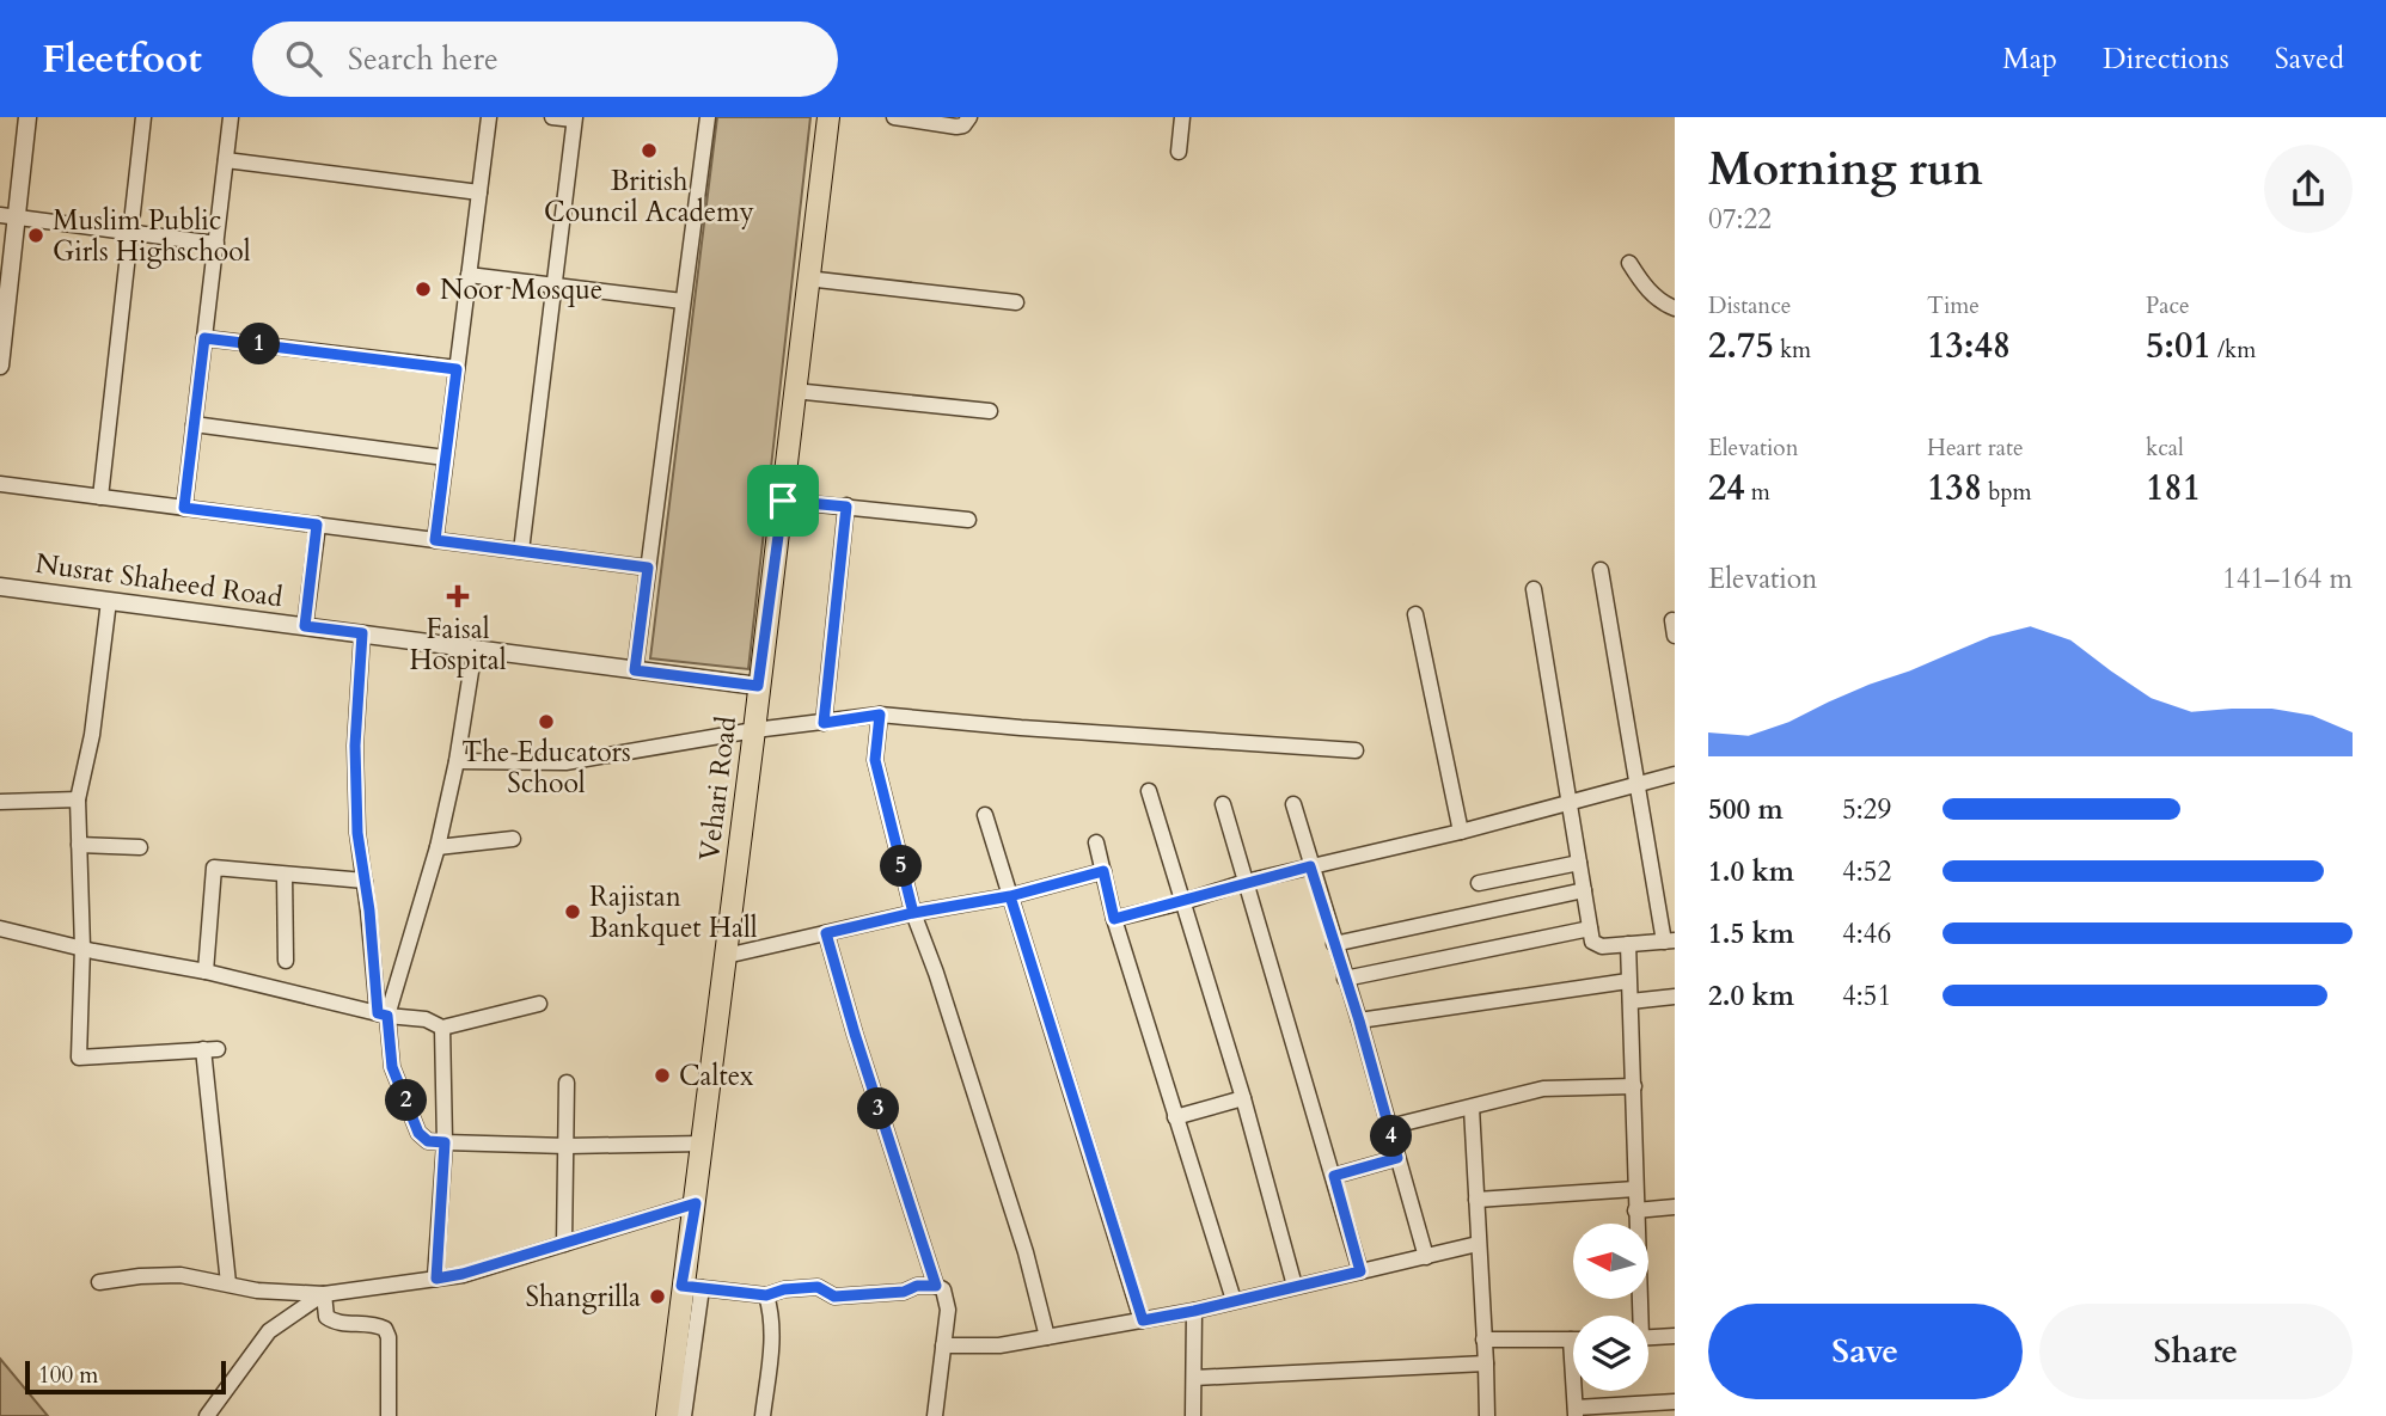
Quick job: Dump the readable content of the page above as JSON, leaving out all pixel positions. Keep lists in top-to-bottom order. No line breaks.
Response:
{"streets":{"main road":["Vehari Road"],"street":["Nusrat Shaheed Road"]},"crossings":[["Nusrat Shaheed Road","Vehari Road"]],"places":{"other":["British Council Academy","Muslim Public Girls Highschool","Noor Mosque","The Educators School","Rajistan Bankquet Hall","Caltex","Shangrilla"],"health":["Faisal Hospital"]},"scale_bar":"100 m","north":"left","page":{"header":"Fleetfoot","search":"Search here","nav":["Map","Directions","Saved"],"heading":["Morning run","07:22"],"stats":[["Distance","2.75 km"],["Time","13:48"],["Pace","5:01 /km"],["Elevation","24 m"],["Heart rate","138 bpm"],["kcal","181"]],"pins":["1","5","2","3","4"],"chart":["Elevation","141–164 m"],"list":[{"name":"500 m","note":"5:29"},{"name":"1.0 km","note":"4:52"},{"name":"1.5 km","note":"4:46"},{"name":"2.0 km","note":"4:51"}],"buttons":["Save","Share"],"scale":"100 m"}}
